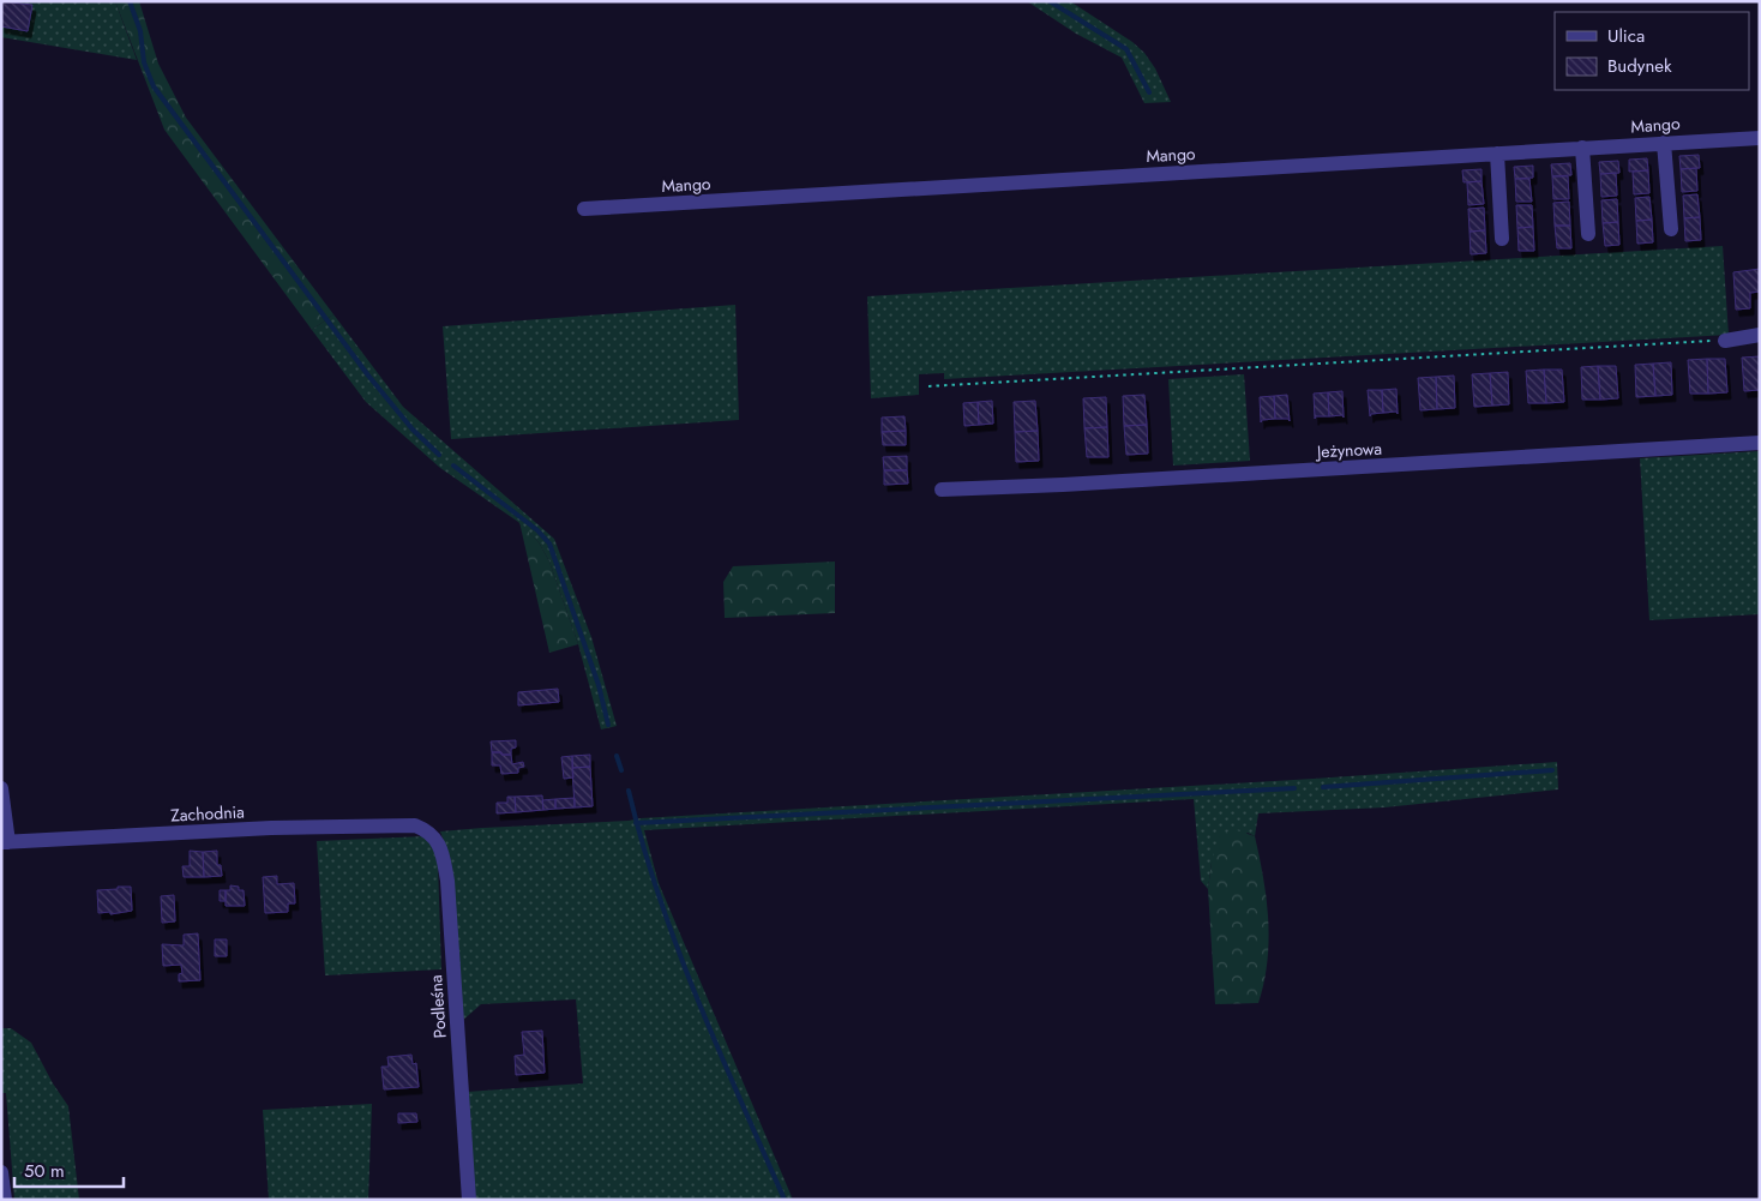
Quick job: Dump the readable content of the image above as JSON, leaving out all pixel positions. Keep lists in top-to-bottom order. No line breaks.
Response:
{"streets":{"street":["Mango","Jeżynowa","Zachodnia","Podleśna"]},"crossings":[["Zachodnia","Podleśna"]],"legend":["Ulica","Budynek"],"scale_bar":"50 m"}
